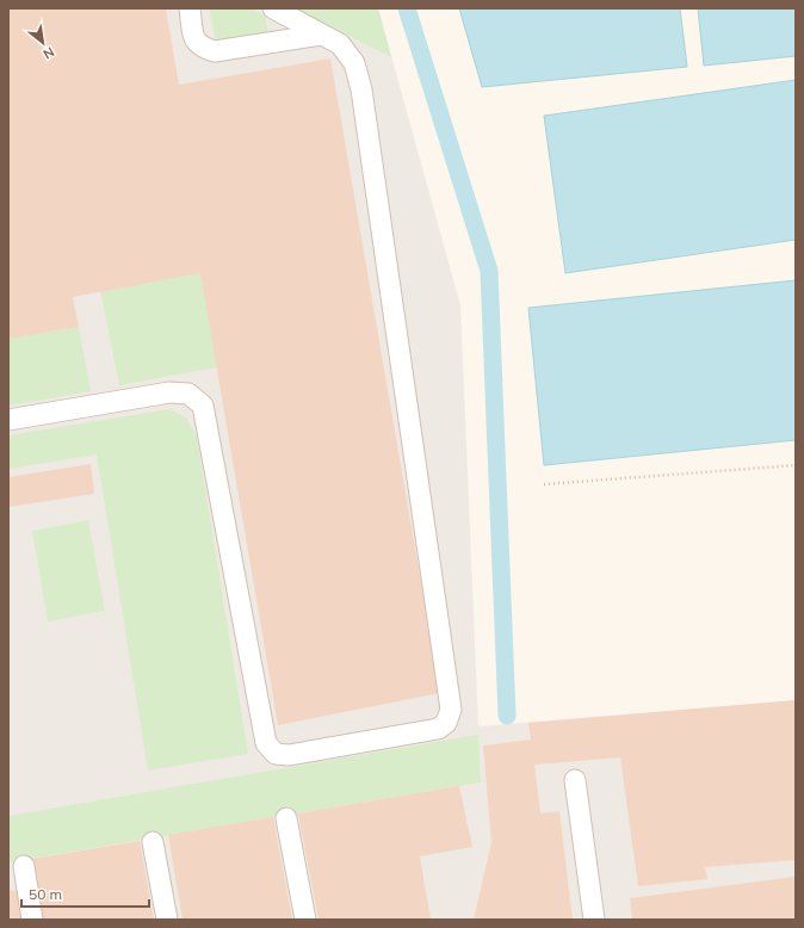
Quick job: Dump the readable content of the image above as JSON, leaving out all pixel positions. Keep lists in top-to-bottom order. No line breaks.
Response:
{"scale_bar":"50 m","north":"bottom right"}
